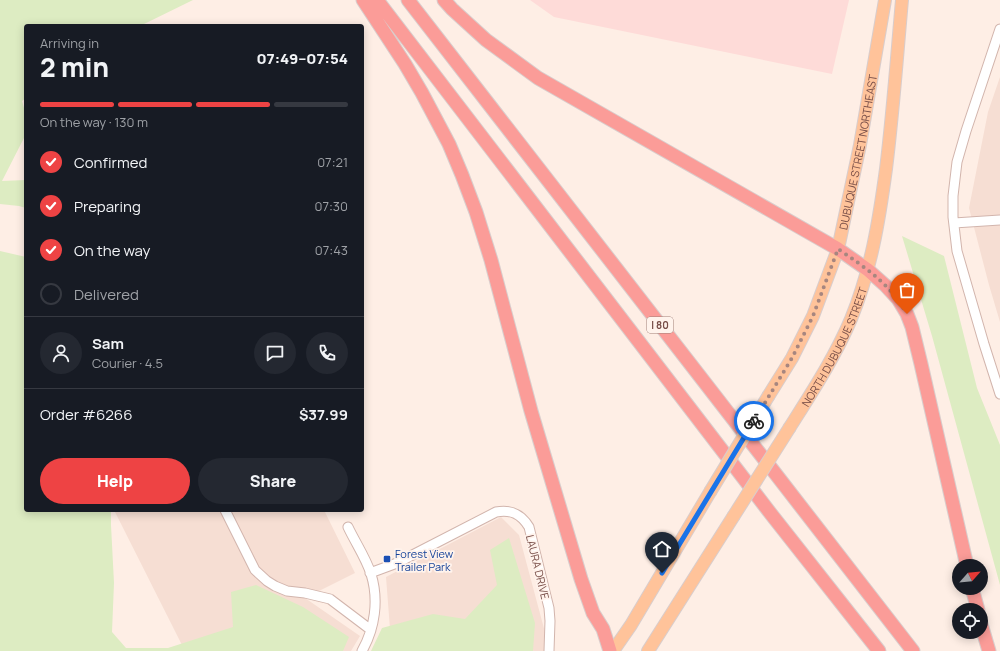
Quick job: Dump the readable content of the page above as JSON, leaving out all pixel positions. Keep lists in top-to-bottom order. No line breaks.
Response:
{"streets":{"highway":["I 80"],"main road":["DUBUQUE STREET NORTHEAST","NORTH DUBUQUE STREET"],"street":["LAURA DRIVE"]},"places":{"transit":["Forest View Trailer Park"]},"north":"top right","page":{"heading":["2 min","Arriving in","07:49–07:54"],"panel":["Sam","Courier · 4.5","Order #6266","$37.99"],"bar":"On the way · 130 m","list":[["Confirmed","07:21"],["Preparing","07:30"],["On the way","07:43"],"Delivered"],"buttons":["Help","Share"]}}
